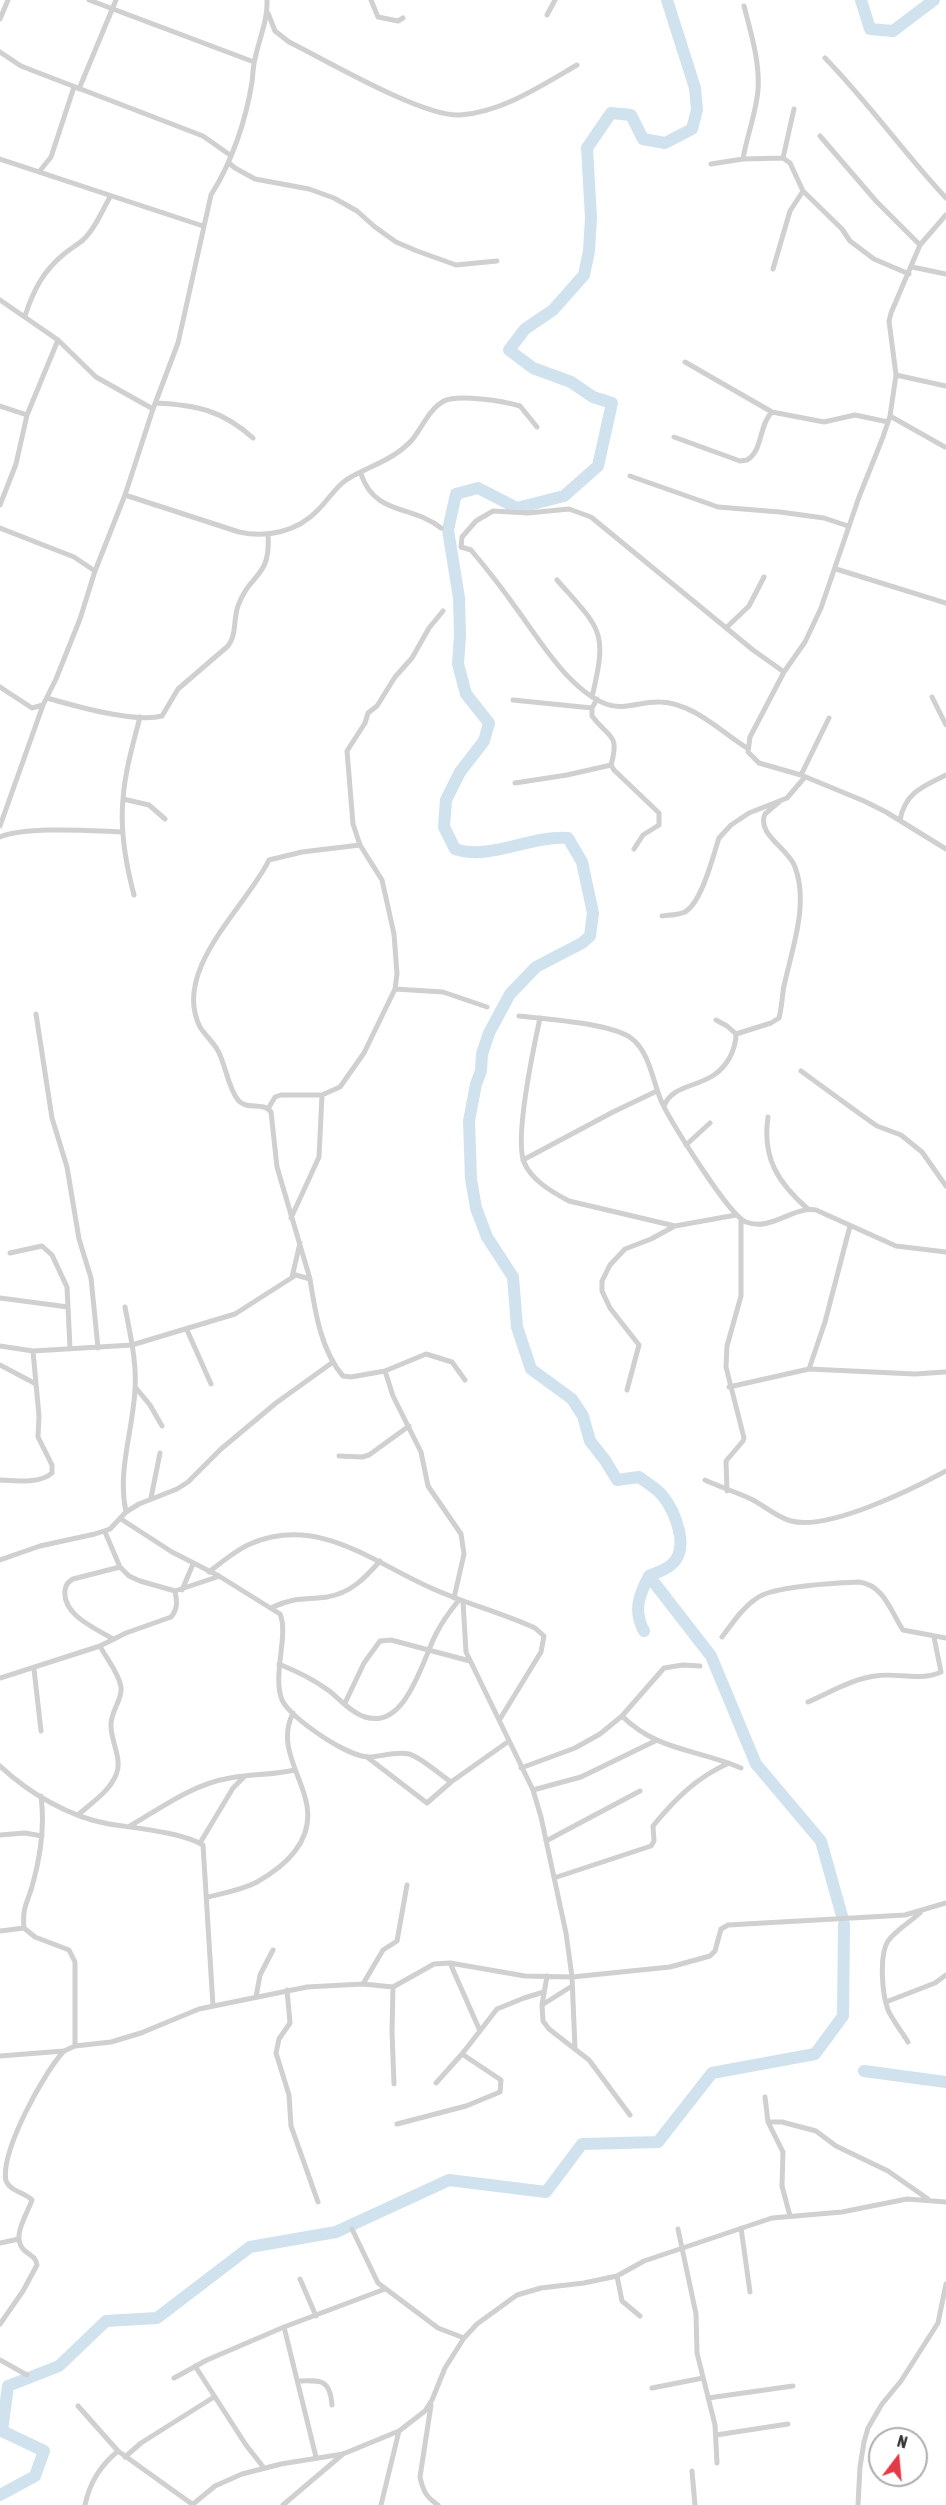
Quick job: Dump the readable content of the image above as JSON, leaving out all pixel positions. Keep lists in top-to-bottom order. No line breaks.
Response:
{"north":"top"}
